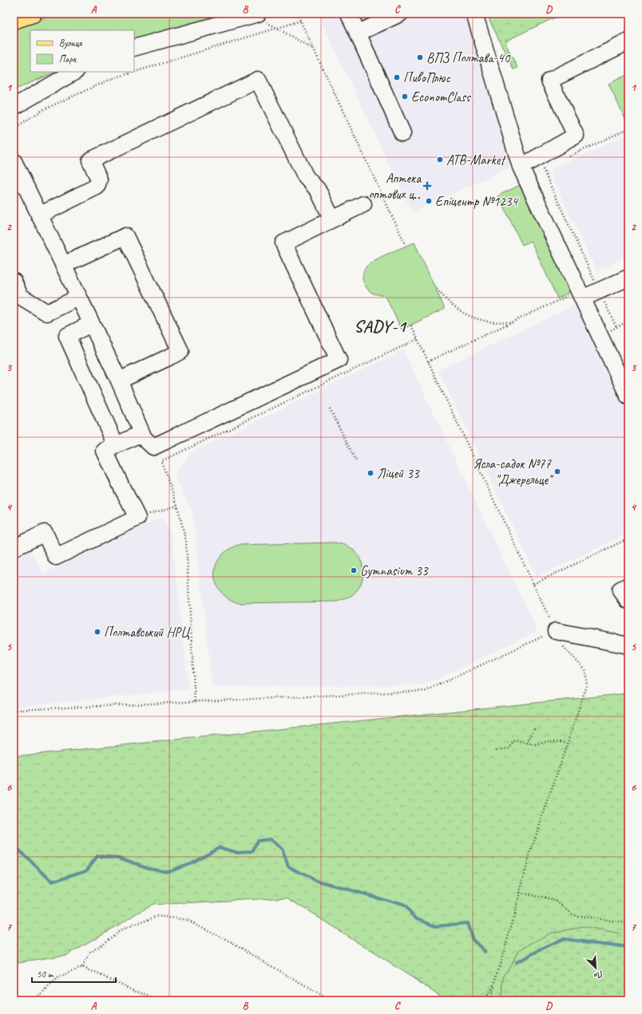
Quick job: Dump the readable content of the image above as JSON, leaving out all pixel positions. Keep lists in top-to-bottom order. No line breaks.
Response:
{"districts":["SADY-1"],"places":{"other":["ВПЗ Полтава-40","ПивоПлюс","EconomClass","ATB-Market","Епіцентр №1234","Ясла-садок №77 \"Джерельце\"","Ліцей 33","Gymnasium 33","Полтавський НРЦ"],"health":["Аптека оптових ц‥"]},"legend":["Вулиця","Парк"],"scale_bar":"50 m","north":"bottom right","grid":{"columns":["A","B","C","D"],"rows":["1","2","3","4","5","6","7"]}}
